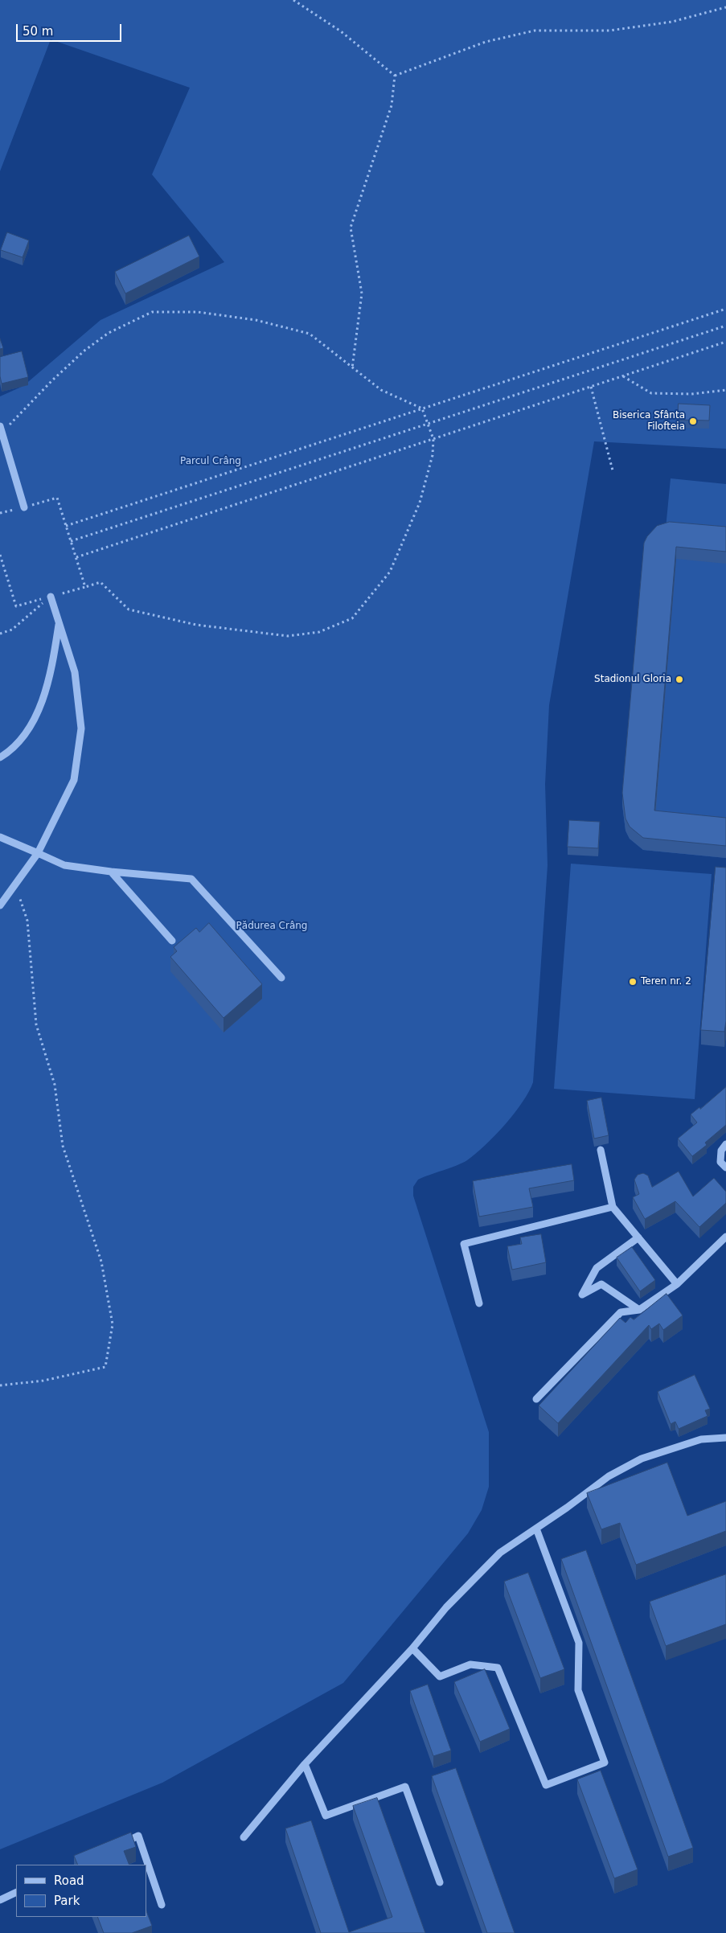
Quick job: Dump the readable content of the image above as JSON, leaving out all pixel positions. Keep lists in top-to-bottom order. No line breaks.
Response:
{"parks":["Parcul Crâng","Pădurea Crâng"],"places":["Biserica Sfânta Filofteia","Stadionul Gloria","Teren nr. 2"],"legend":["Road","Park"],"scale_bar":"50 m"}
